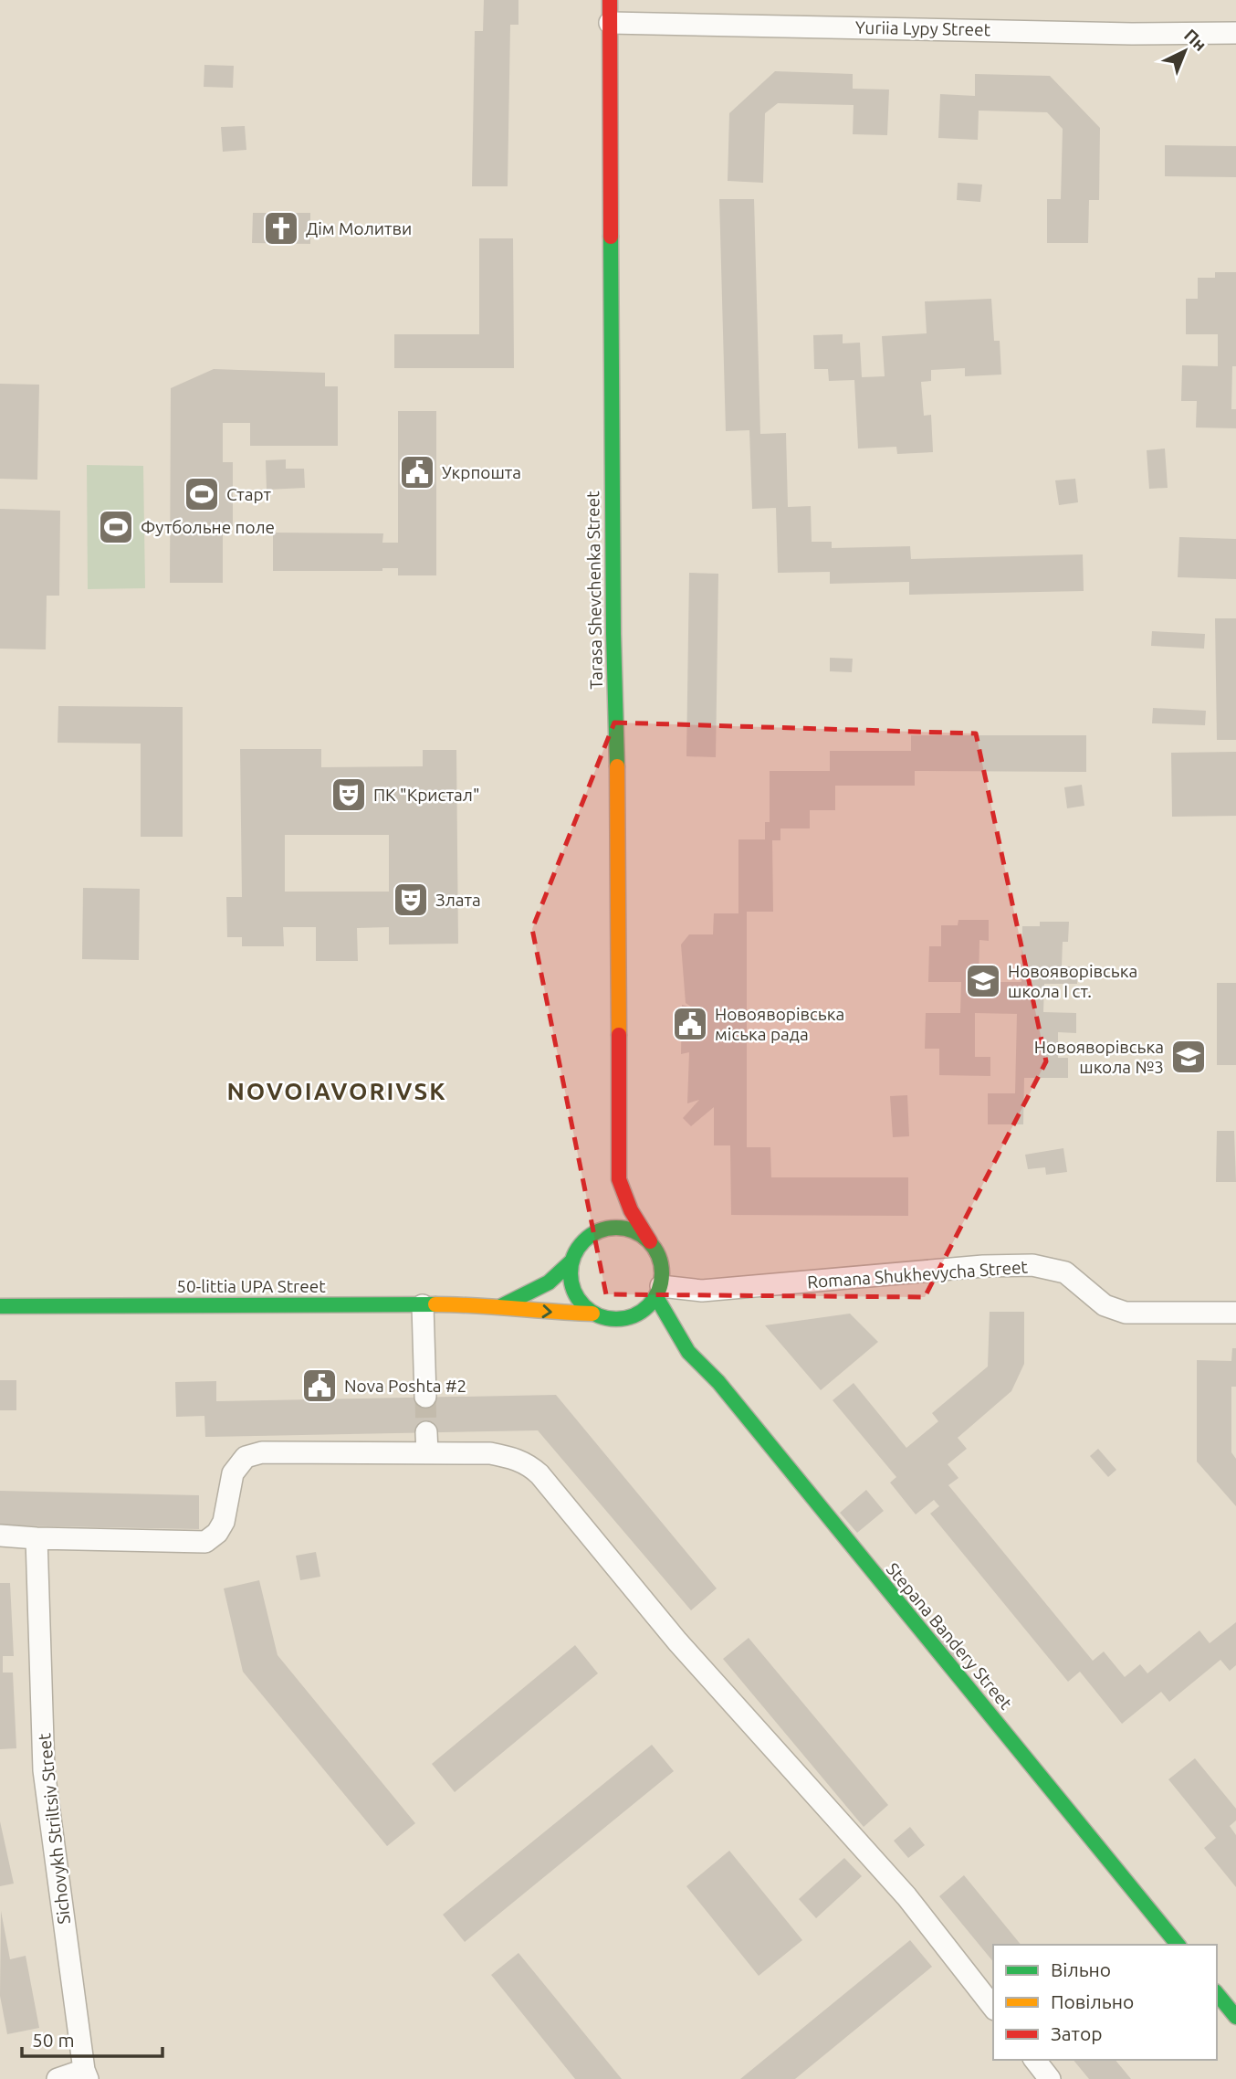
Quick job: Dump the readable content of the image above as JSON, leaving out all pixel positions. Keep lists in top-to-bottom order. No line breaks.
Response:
{"streets":{"street":["Yuriia Lypy Street","Tarasa Shevchenka Street","Romana Shukhevycha Street","50-littia UPA Street","Stepana Bandery Street","Sichovykh Striltsiv Street"]},"crossings":[["Yuriia Lypy Street","Tarasa Shevchenka Street"],["Tarasa Shevchenka Street","Romana Shukhevycha Street"],["Tarasa Shevchenka Street","50-littia UPA Street"],["Tarasa Shevchenka Street","Stepana Bandery Street"],["Romana Shukhevycha Street","50-littia UPA Street"],["Romana Shukhevycha Street","Stepana Bandery Street"],["50-littia UPA Street","Stepana Bandery Street"]],"districts":["NOVOIAVORIVSK"],"places":{"church":["Дім Молитви"],"public building":["Укрпошта","Новояворівська міська рада","Nova Poshta #2"],"sports":["Старт","Футбольне поле"],"theatre":["ПК \"Кристал\"","Злата"],"school or university":["Новояворівська школа І ст.","Новояворівська школа №3"]},"legend":["Вільно","Повільно","Затор"],"scale_bar":"50 m","north":"top right"}
